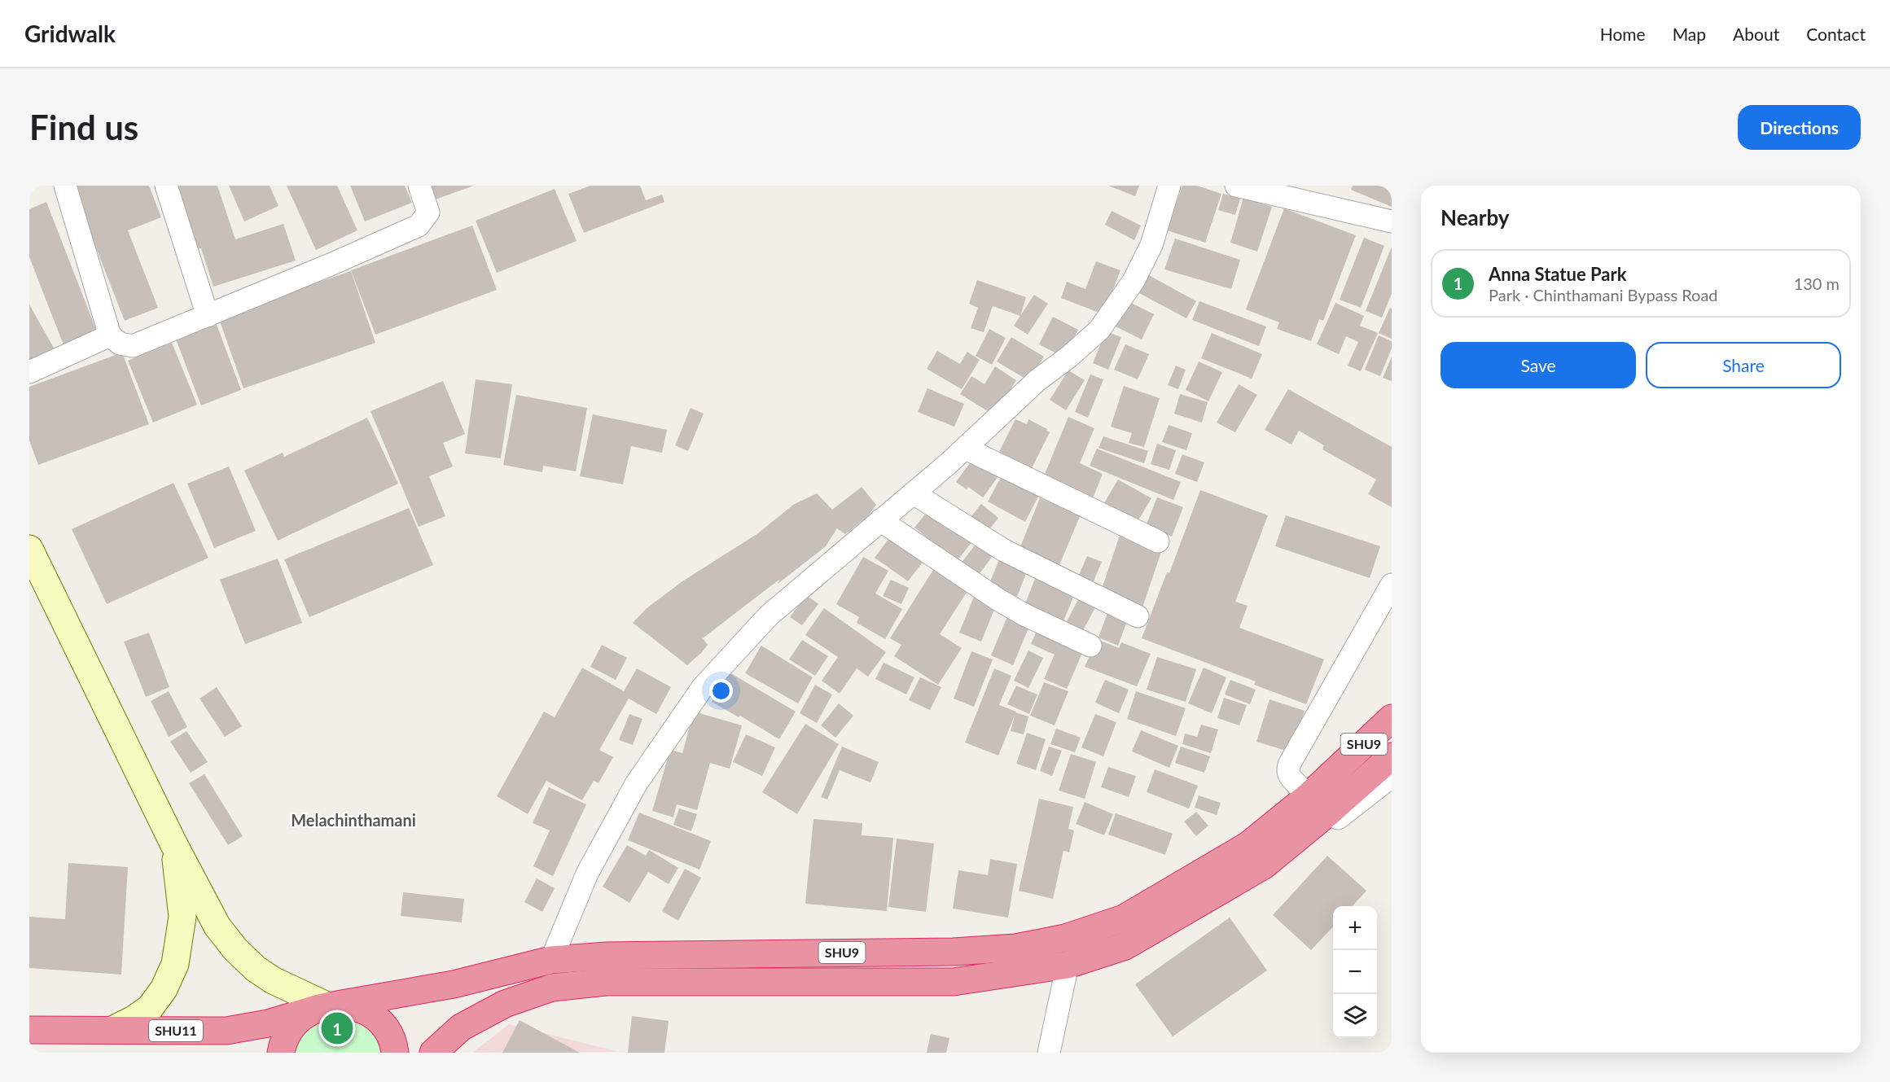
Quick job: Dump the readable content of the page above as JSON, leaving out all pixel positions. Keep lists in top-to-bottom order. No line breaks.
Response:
{"streets":{"highway":["SHU9","SHU11"]},"crossings":[["SHU9","SHU11"]],"districts":["Melachinthamani"],"page":{"header":"Gridwalk","nav":["Home","Map","About","Contact"],"buttons":["Directions",["Save","Share"]],"title":"Find us","heading":"Nearby","list":[{"mark":"1","name":"Anna Statue Park","note":"Park · Chinthamani Bypass Road","value":"130 m"}],"map_buttons":["+","−"],"pins":"1"}}
